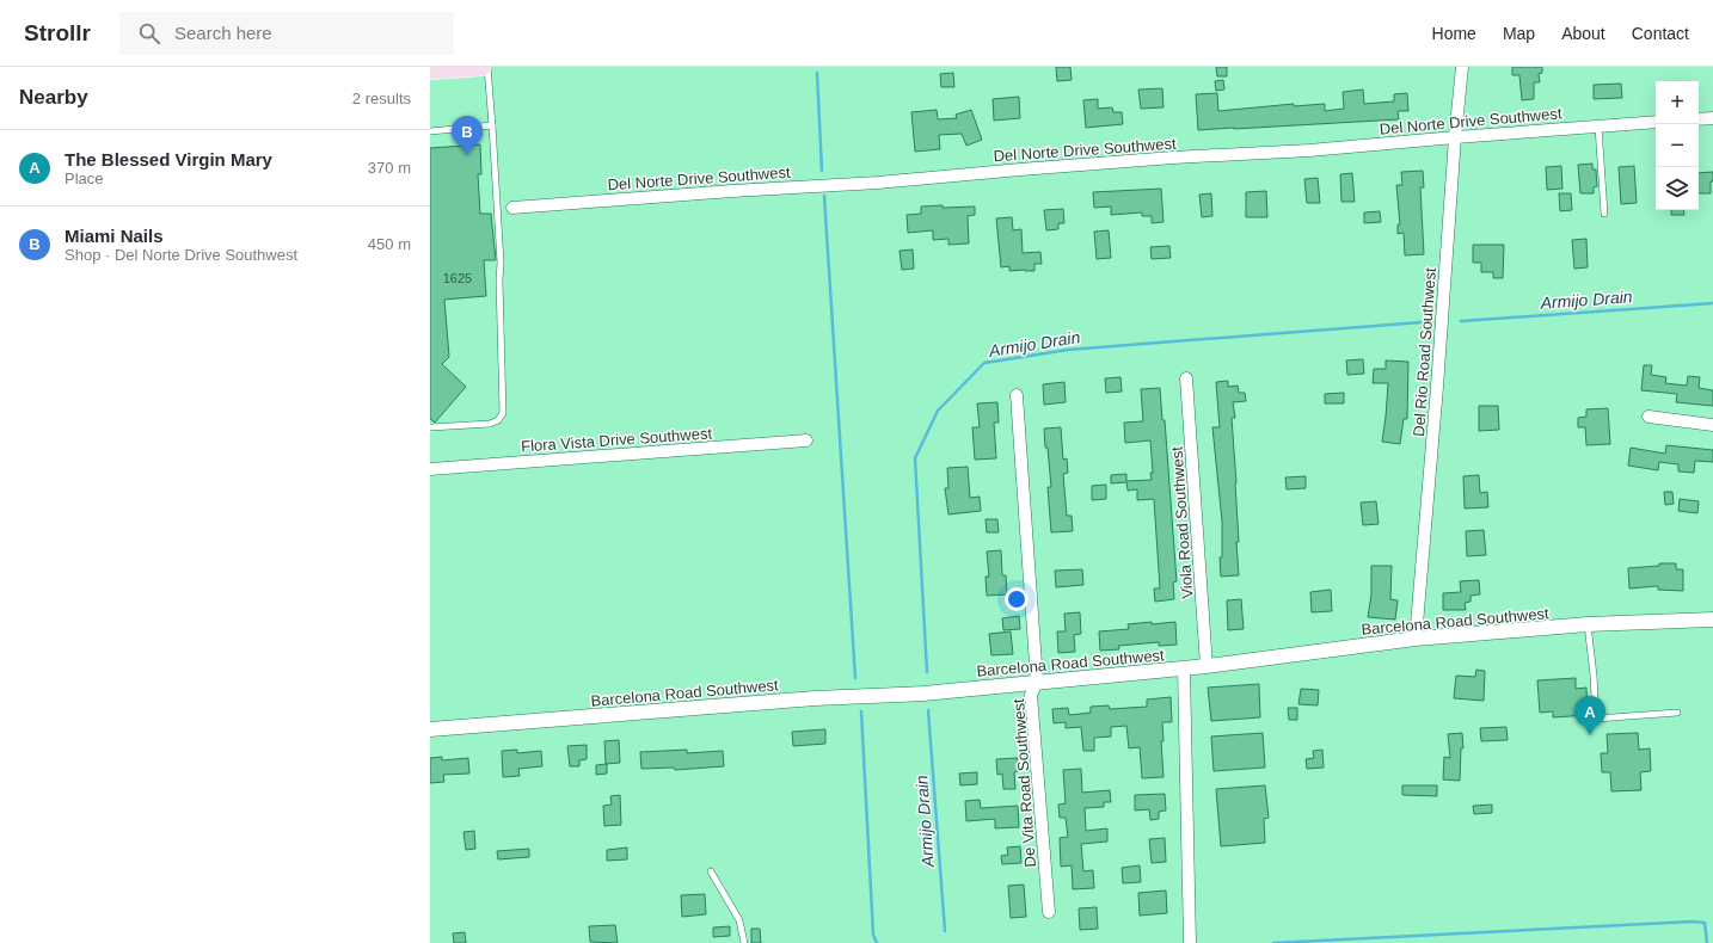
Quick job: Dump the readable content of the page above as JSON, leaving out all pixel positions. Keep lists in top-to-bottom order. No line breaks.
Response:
{"streets":{"street":["Del Norte Drive Southwest","Del Rio Road Southwest","Flora Vista Drive Southwest","Viola Road Southwest","Barcelona Road Southwest","De Vita Road Southwest"]},"crossings":[["Del Norte Drive Southwest","Del Rio Road Southwest"],["Del Rio Road Southwest","Barcelona Road Southwest"],["Viola Road Southwest","Barcelona Road Southwest"],["Barcelona Road Southwest","De Vita Road Southwest"]],"water":["Armijo Drain"],"house_numbers":["1625"],"page":{"header":"Strollr","search":"Search here","nav":["Home","Map","About","Contact"],"heading":["Nearby","2 results"],"map_buttons":["+","−"],"pins":["B","A"],"list":[{"mark":"A","name":"The Blessed Virgin Mary","note":"Place","value":"370 m"},{"mark":"B","name":"Miami Nails","note":"Shop · Del Norte Drive Southwest","value":"450 m"}]}}
